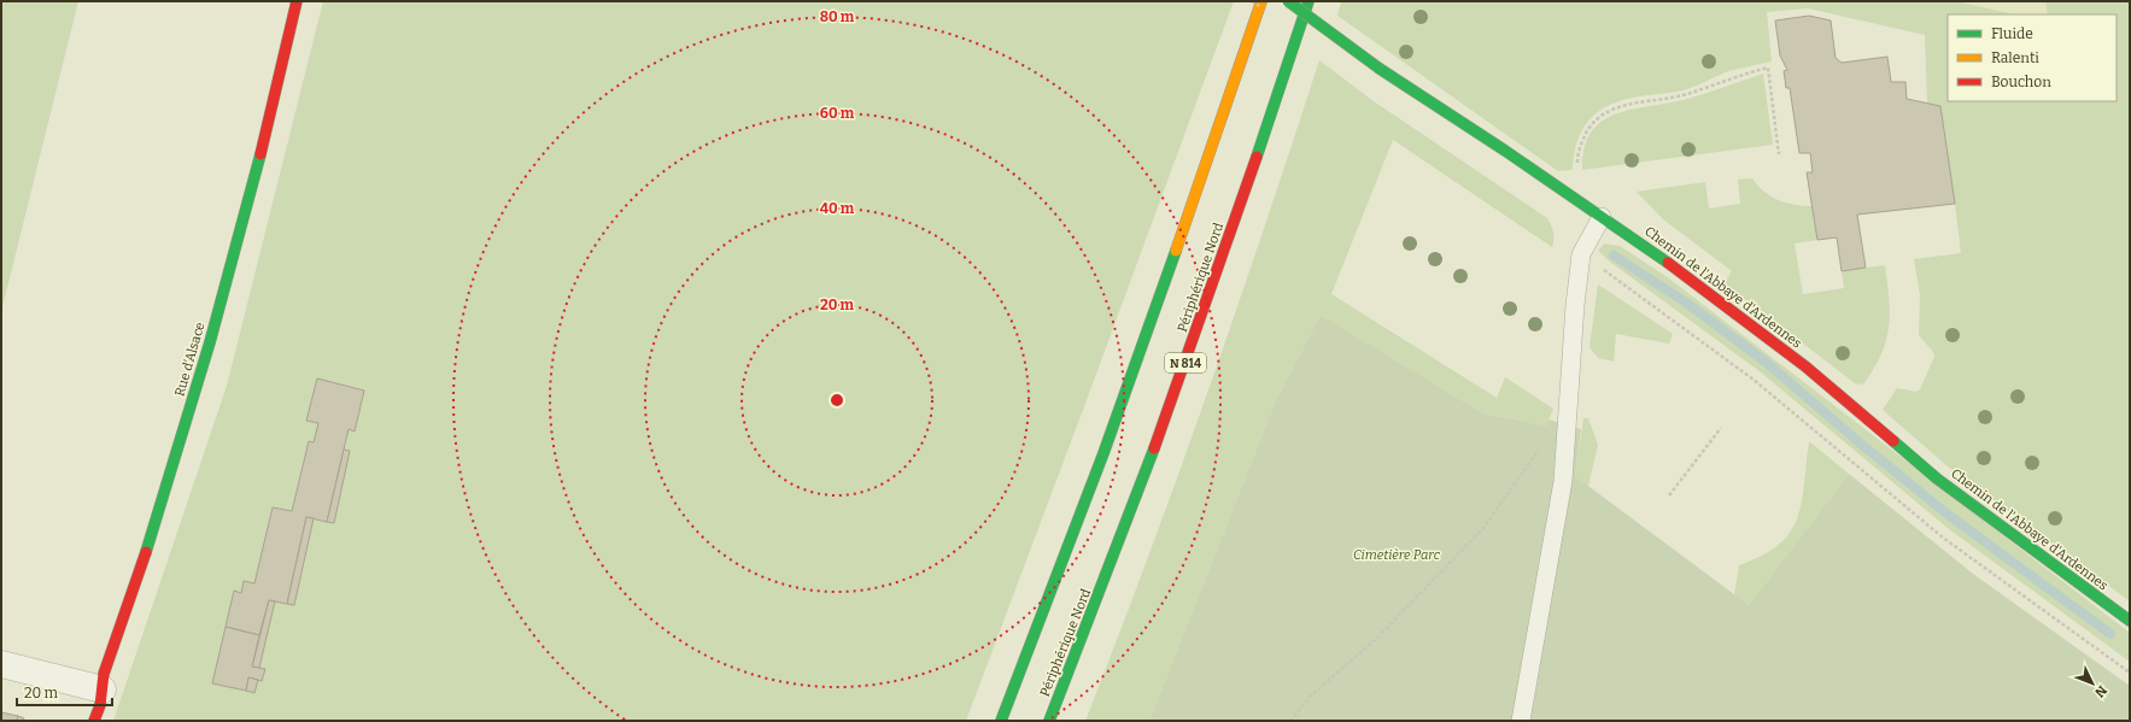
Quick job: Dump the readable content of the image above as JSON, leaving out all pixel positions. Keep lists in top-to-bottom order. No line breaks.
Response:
{"streets":{"main road":["Périphérique Nord","Chemin de l'Abbaye d'Ardennes","Rue d'Alsace","N 814"]},"parks":["Cimetière Parc"],"legend":["Fluide","Ralenti","Bouchon"],"scale_bar":"20 m","north":"bottom right","rings":["80 m","60 m","40 m","20 m"]}
